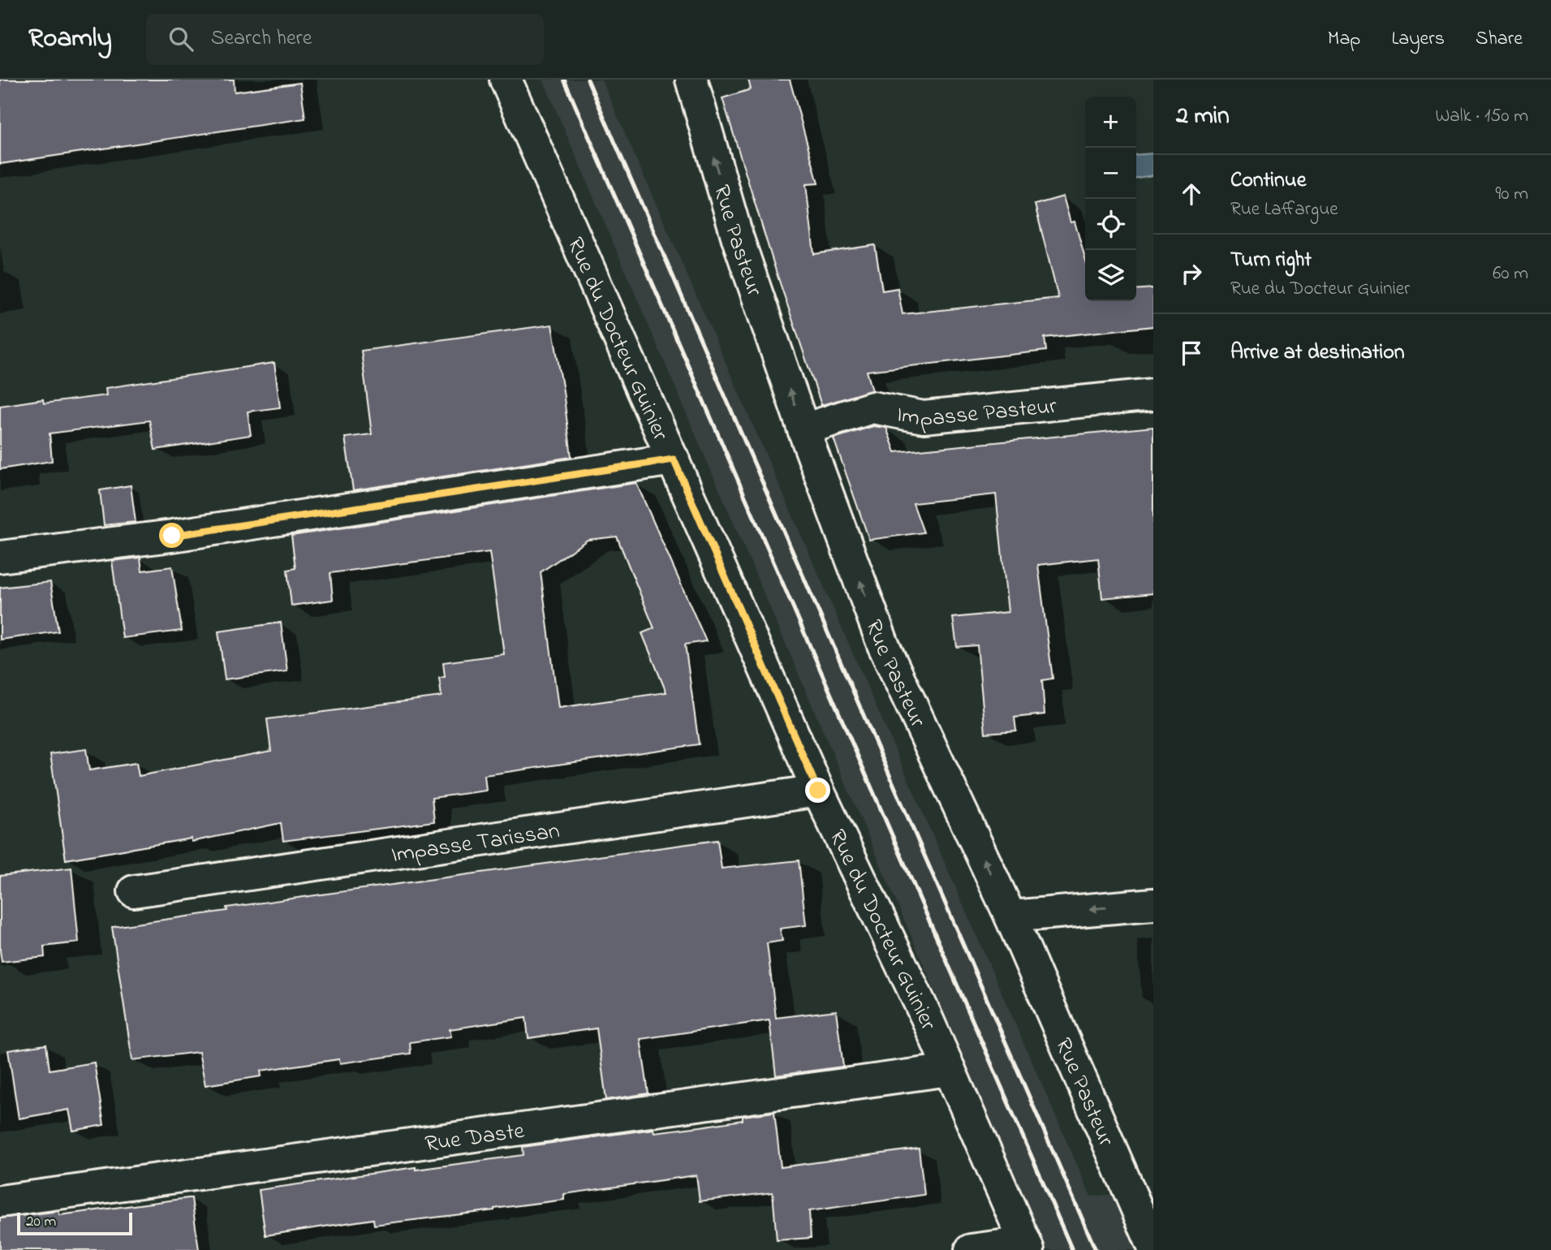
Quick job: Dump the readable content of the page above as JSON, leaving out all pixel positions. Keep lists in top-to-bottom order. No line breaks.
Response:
{"streets":{"street":["Rue Pasteur","Rue du Docteur Guinier","Impasse Pasteur","Impasse Tarissan","Rue Daste"]},"crossings":[["Rue Pasteur","Impasse Pasteur"],["Rue du Docteur Guinier","Impasse Tarissan"],["Rue du Docteur Guinier","Rue Daste"]],"one_way":["Rue Pasteur"],"scale_bar":"20 m","page":{"header":"Roamly","search":"Search here","nav":["Map","Layers","Share"],"heading":["2 min","Walk · 150 m"],"map_buttons":["+","−"],"list":[["Continue","Rue Laffargue","90 m"],["Turn right","Rue du Docteur Guinier","60 m"],"Arrive at destination"],"scale":"20 m"}}
